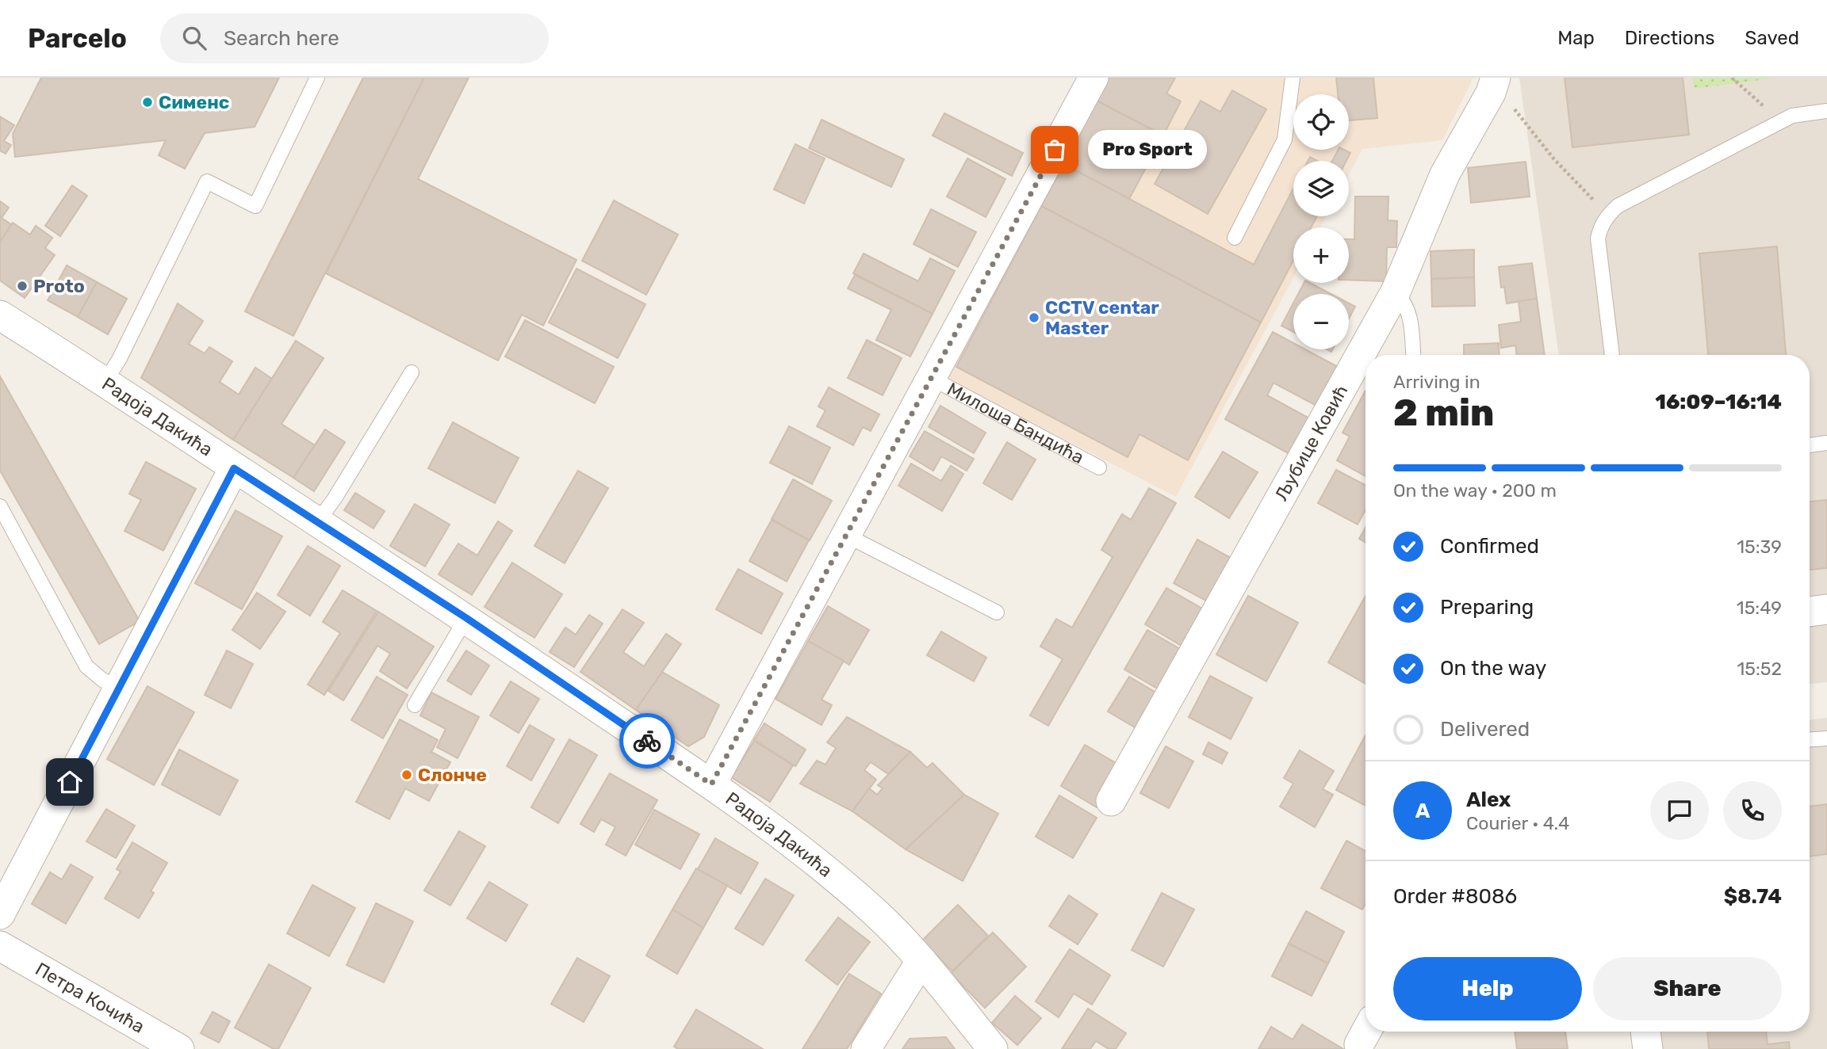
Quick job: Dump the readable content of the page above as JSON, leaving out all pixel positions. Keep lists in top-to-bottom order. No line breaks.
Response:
{"streets":{"street":["Радоја Дакића","Милоша Бандића","Љубице Ковић","Петра Кочића"]},"crossings":[["Радоја Дакића","Милоша Бандића"]],"places":["Сименс","Pro Sport","Proto","CCTV centar Master","Слонче"],"page":{"header":"Parcelo","search":"Search here","nav":["Map","Directions","Saved"],"map_buttons":["+","−"],"bubble":"Pro Sport","heading":["2 min","Arriving in","16:09–16:14"],"panel":["Alex","Courier · 4.4","Order #8086","$8.74"],"bar":"On the way · 200 m","list":[["Confirmed","15:39"],["Preparing","15:49"],["On the way","15:52"],"Delivered"],"round":"A","buttons":["Help","Share"]}}
